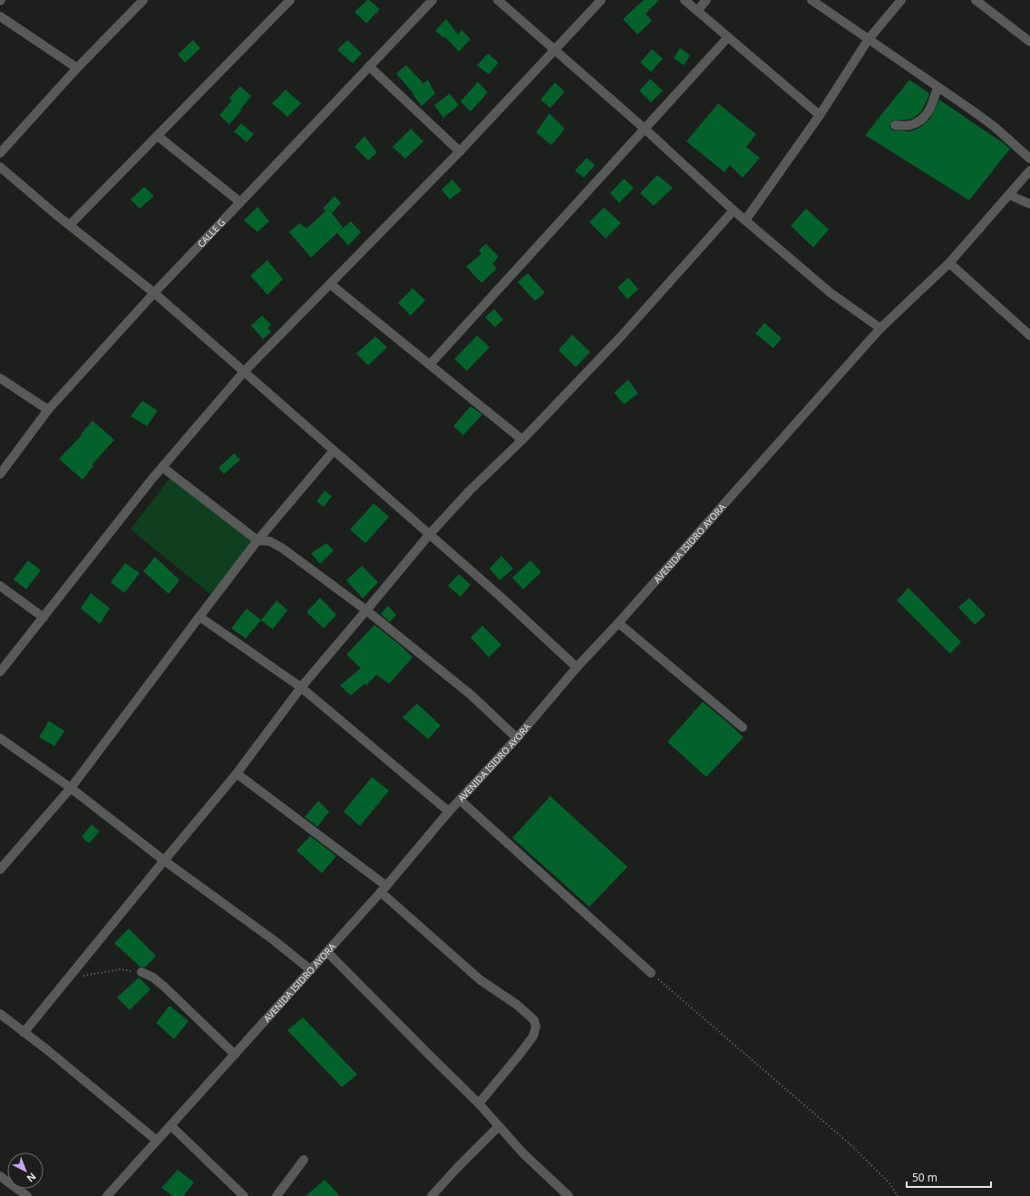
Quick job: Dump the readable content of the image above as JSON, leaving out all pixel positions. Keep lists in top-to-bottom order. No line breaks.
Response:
{"streets":{"street":["CALLE G","AVENIDA ISIDRO AYORA"]},"scale_bar":"50 m","north":"bottom right"}
